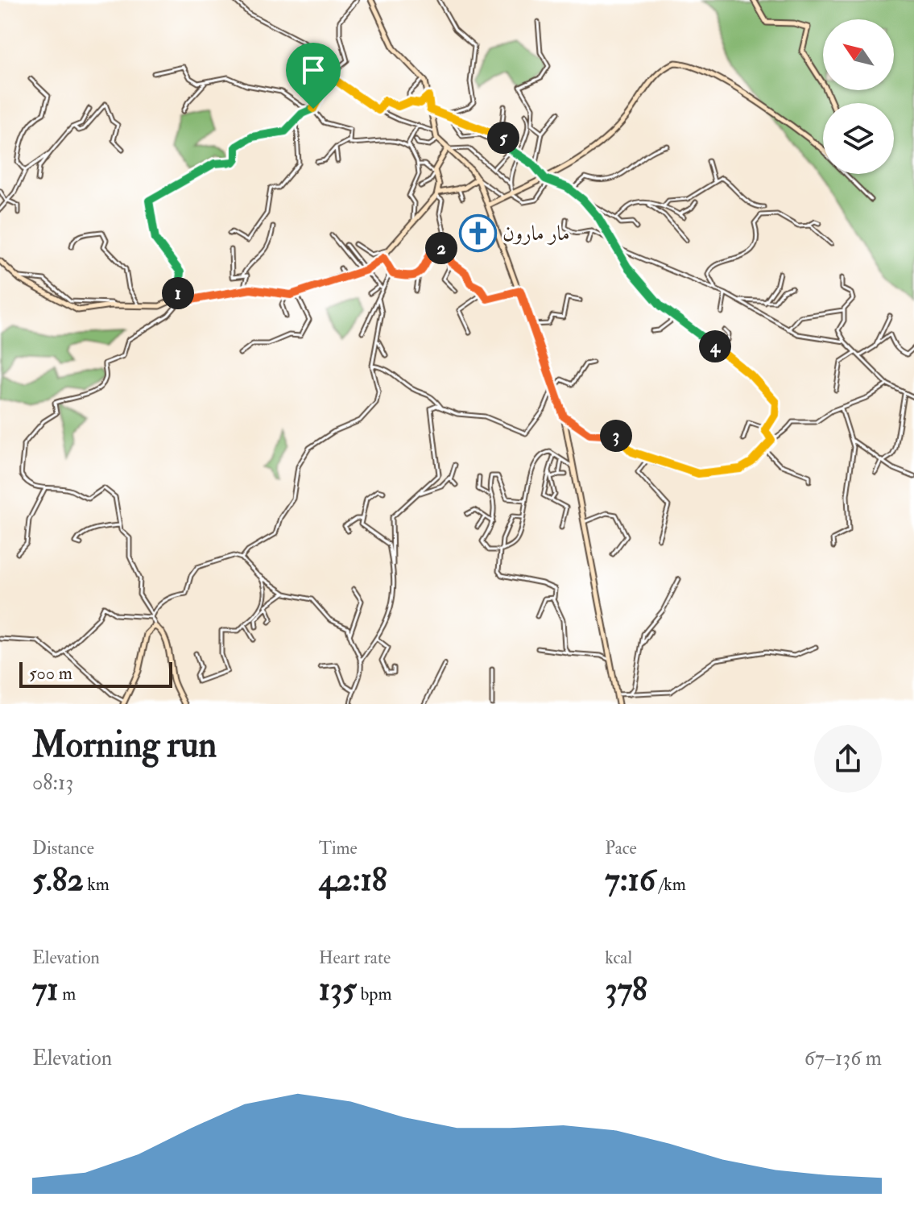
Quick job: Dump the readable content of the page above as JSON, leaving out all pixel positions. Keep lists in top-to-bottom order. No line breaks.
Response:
{"places":{"church":["مار مارون"]},"scale_bar":"500 m","north":"top left","page":{"pins":["5","2","1","4","3"],"scale":"500 m","heading":["Morning run","08:13"],"stats":[["Distance","5.82 km"],["Time","42:18"],["Pace","7:16 /km"],["Elevation","71 m"],["Heart rate","135 bpm"],["kcal","378"]],"chart":["Elevation","67–136 m"]}}
